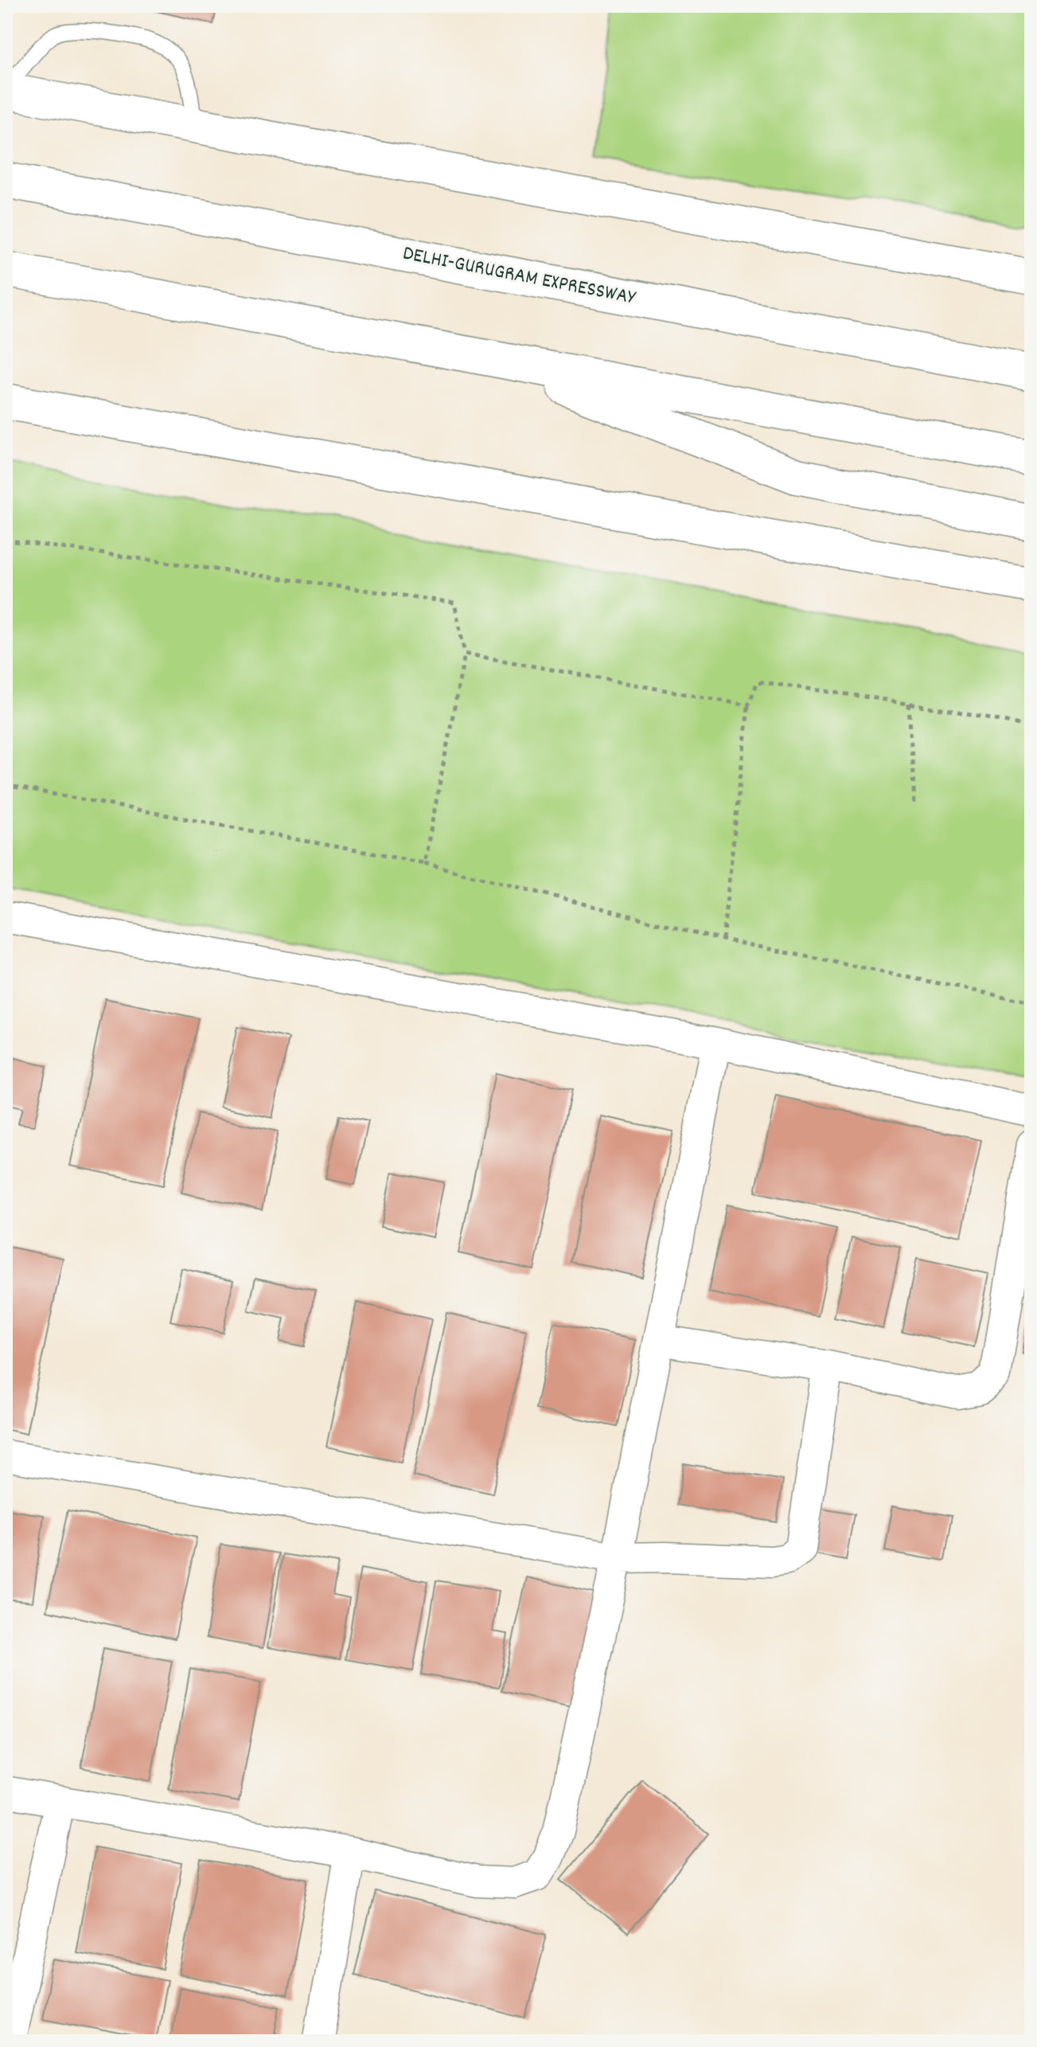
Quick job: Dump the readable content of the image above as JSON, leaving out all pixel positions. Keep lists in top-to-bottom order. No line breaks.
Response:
{"streets":{"main road":["DELHI-GURUGRAM EXPRESSWAY"]}}
